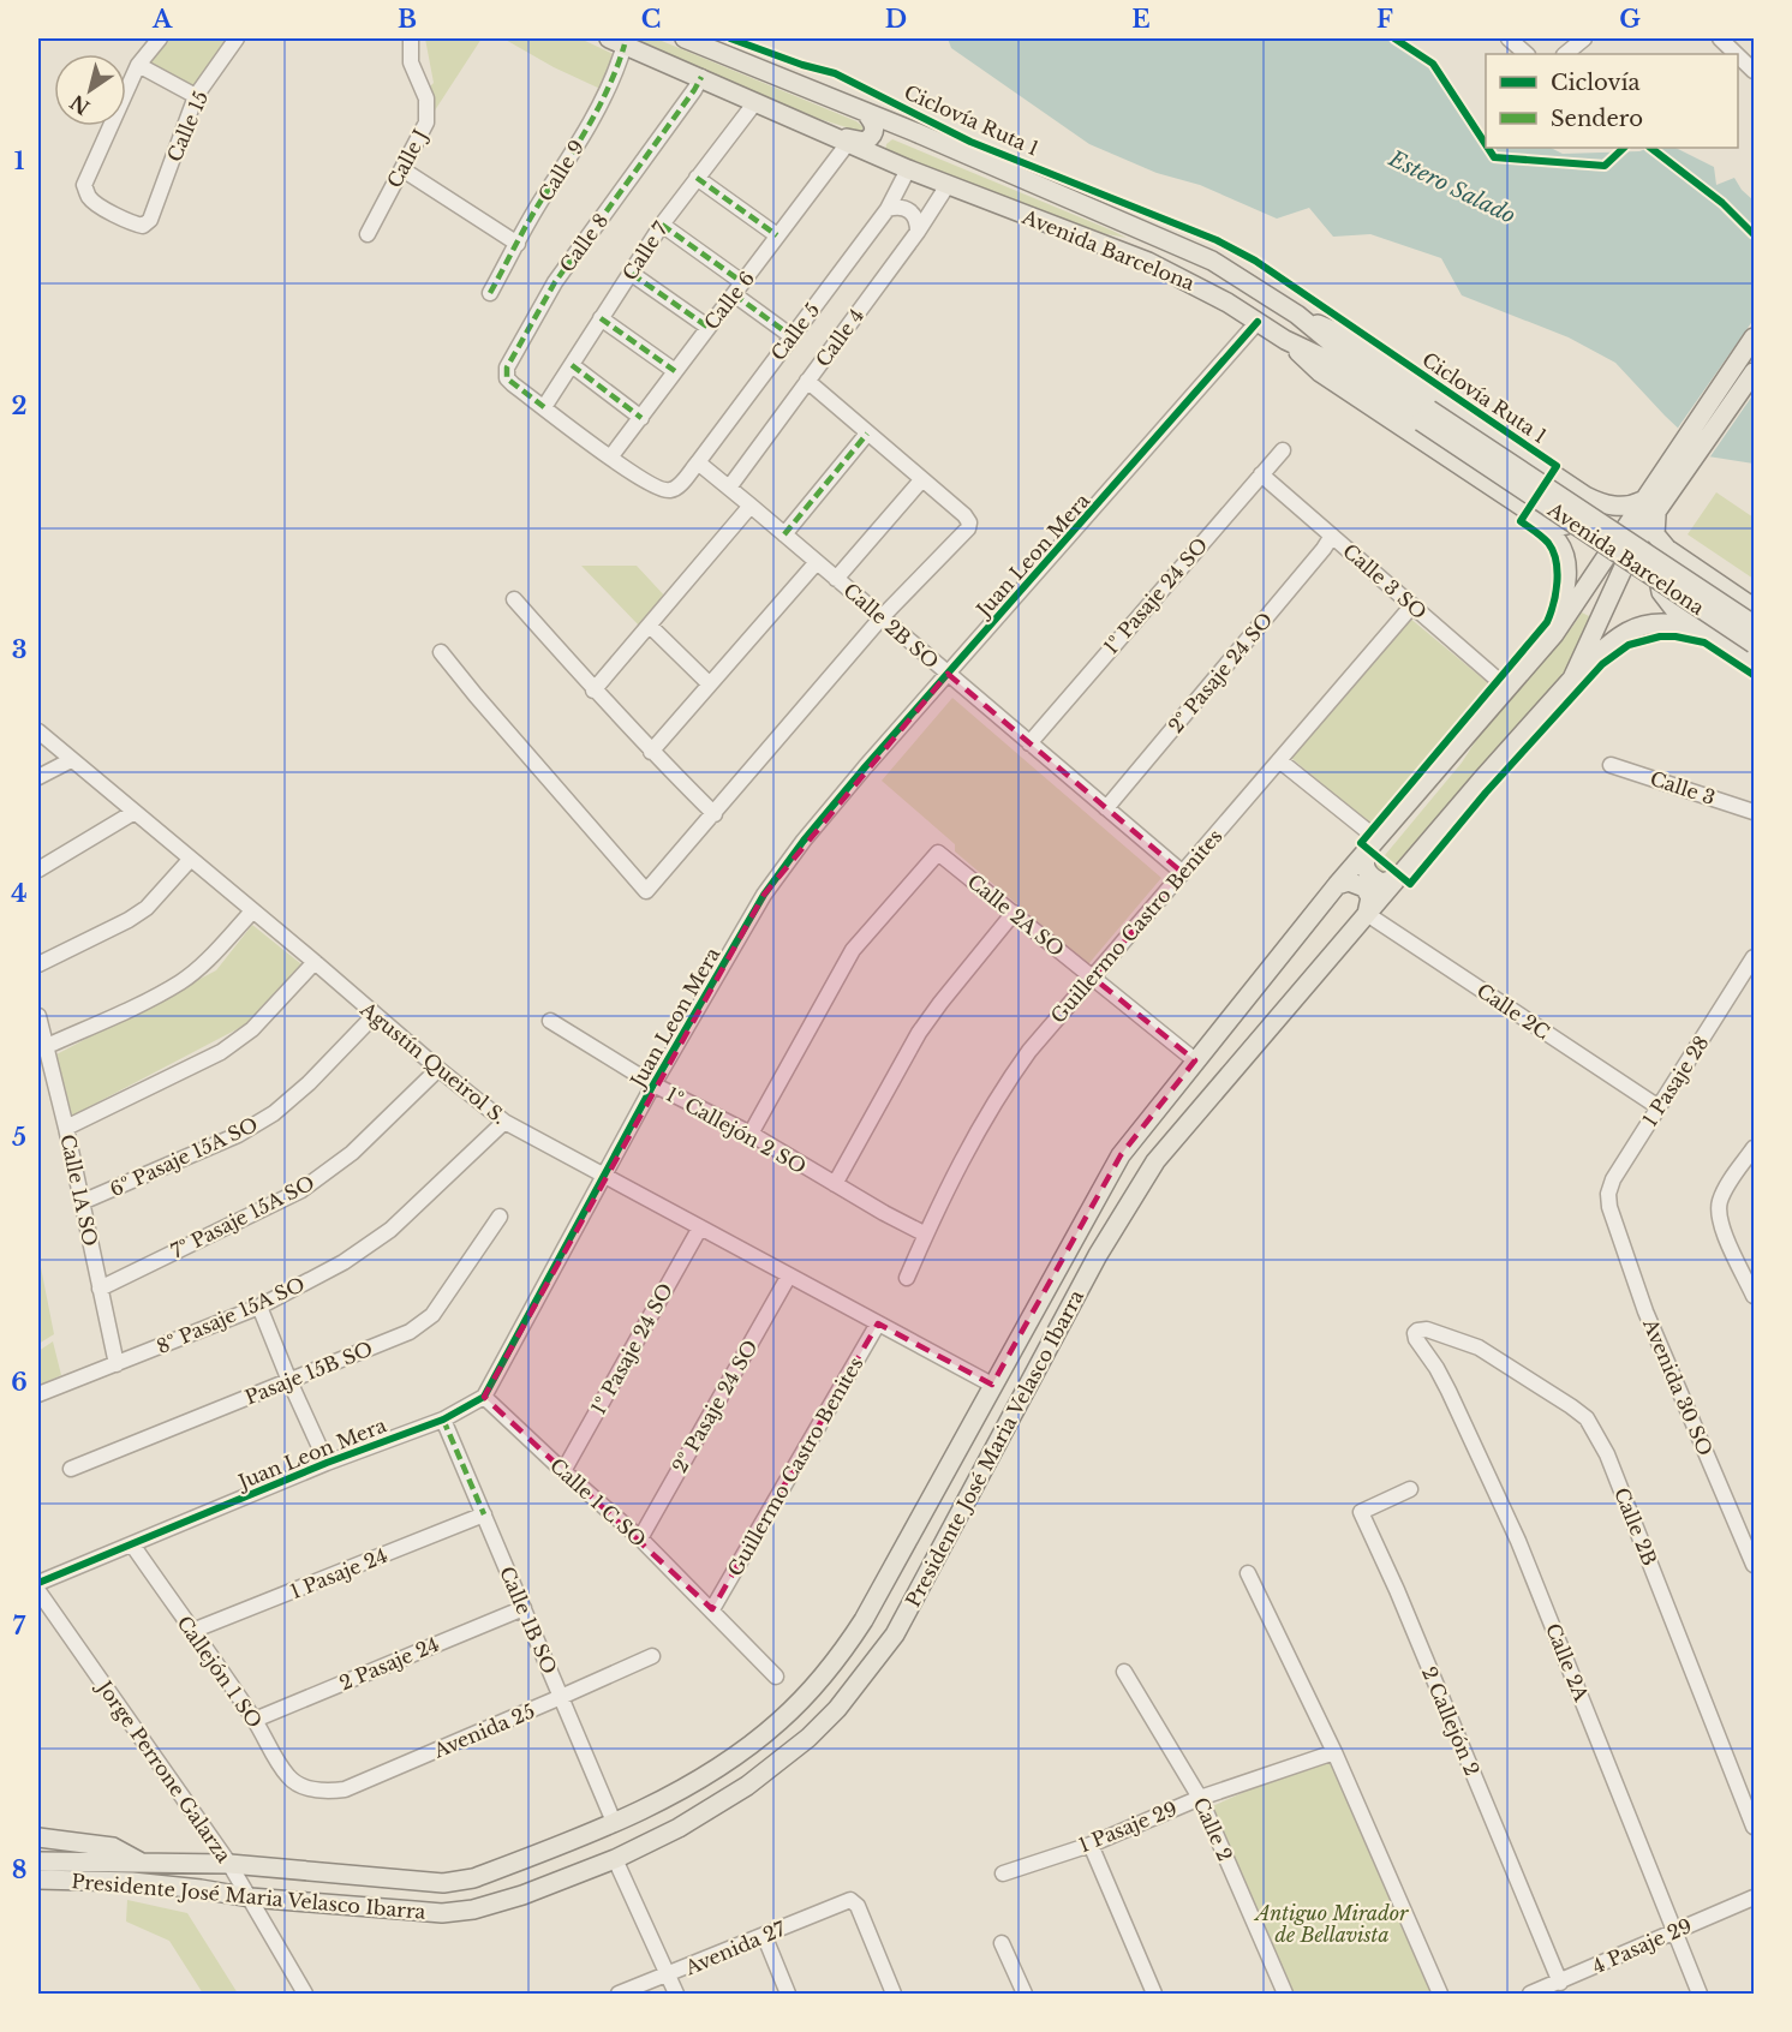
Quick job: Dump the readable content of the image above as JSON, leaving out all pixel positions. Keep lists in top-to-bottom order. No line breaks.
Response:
{"streets":{"main road":["Avenida Barcelona","Presidente José Maria Velasco Ibarra"],"street":["Calle 15","Calle J","Calle 9","Calle 8","Calle 7","Calle 6","Calle 5","Calle 4","Juan Leon Mera","Calle 3 SO","1º Pasaje 24 SO","Calle 2B SO","2º Pasaje 24 SO","Calle 3","Calle 2A SO","Guillermo Castro Benites","Calle 2C","Agustín Queirol S.","1 Pasaje 28","1º Callejón 2 SO","6º Pasaje 15A SO","Calle 1A SO","7º Pasaje 15A SO","8º Pasaje 15A SO","Pasaje 15B SO","Avenida 30 SO","Calle 1 C SO","Calle 2B","1 Pasaje 24","Calle 1B SO","Calle 2A","2 Pasaje 24","Callejón 1 SO","2 Callejón 2","Avenida 25","Jorge Perrone Galarza","1 Pasaje 29","Calle 2","4 Pasaje 29","Avenida 27"],"cycle path":["Ciclovía Ruta 1"]},"crossings":[["Calle 9","Avenida Barcelona"],["Calle 8","Avenida Barcelona"],["Calle 8","Calle 7"],["Avenida Barcelona","Calle 7"],["Avenida Barcelona","Calle 6"],["Avenida Barcelona","Calle 5"],["Avenida Barcelona","Calle 4"],["Avenida Barcelona","Juan Leon Mera"],["Calle 6","Calle 5"],["Calle 5","Calle 2B SO"],["Calle 4","Calle 2B SO"],["Juan Leon Mera","Calle 2B SO"],["Juan Leon Mera","Agustín Queirol S."],["Juan Leon Mera","1º Callejón 2 SO"],["Juan Leon Mera","Calle 1 C SO"],["Juan Leon Mera","Calle 1B SO"],["Juan Leon Mera","Callejón 1 SO"],["Calle 3 SO","1º Pasaje 24 SO"],["Calle 3 SO","2º Pasaje 24 SO"],["Calle 3 SO","Guillermo Castro Benites"],["Calle 3 SO","Presidente José Maria Velasco Ibarra"],["1º Pasaje 24 SO","Calle 2B SO"],["1º Pasaje 24 SO","Agustín Queirol S."],["1º Pasaje 24 SO","Calle 1 C SO"],["Calle 2B SO","2º Pasaje 24 SO"],["Calle 2B SO","Guillermo Castro Benites"],["2º Pasaje 24 SO","Agustín Queirol S."],["2º Pasaje 24 SO","Calle 1 C SO"],["Calle 2A SO","Guillermo Castro Benites"],["Calle 2A SO","1º Callejón 2 SO"],["Calle 2A SO","Presidente José Maria Velasco Ibarra"],["Guillermo Castro Benites","Agustín Queirol S."],["Guillermo Castro Benites","1º Callejón 2 SO"],["Guillermo Castro Benites","Calle 1 C SO"],["Calle 2C","1 Pasaje 28"],["Calle 2C","Presidente José Maria Velasco Ibarra"],["Agustín Queirol S.","6º Pasaje 15A SO"],["Agustín Queirol S.","7º Pasaje 15A SO"],["Agustín Queirol S.","8º Pasaje 15A SO"],["Agustín Queirol S.","Presidente José Maria Velasco Ibarra"],["1 Pasaje 28","Avenida 30 SO"],["6º Pasaje 15A SO","Calle 1A SO"],["Calle 1A SO","7º Pasaje 15A SO"],["Calle 1A SO","8º Pasaje 15A SO"],["Presidente José Maria Velasco Ibarra","Calle 1B SO"],["Presidente José Maria Velasco Ibarra","Jorge Perrone Galarza"],["Calle 2B","Calle 2A"],["1 Pasaje 24","Calle 1B SO"],["1 Pasaje 24","Callejón 1 SO"],["Calle 1B SO","2 Pasaje 24"],["Calle 1B SO","Avenida 25"],["Calle 2A","4 Pasaje 29"],["2 Pasaje 24","Callejón 1 SO"],["Callejón 1 SO","Avenida 25"],["2 Callejón 2","4 Pasaje 29"],["1 Pasaje 29","Calle 2"]],"water":["Estero Salado"],"parks":["Antiguo Mirador de Bellavista"],"legend":["Ciclovía","Sendero"],"north":"bottom left","grid":{"columns":["A","B","C","D","E","F","G"],"rows":["1","2","3","4","5","6","7","8"]}}
